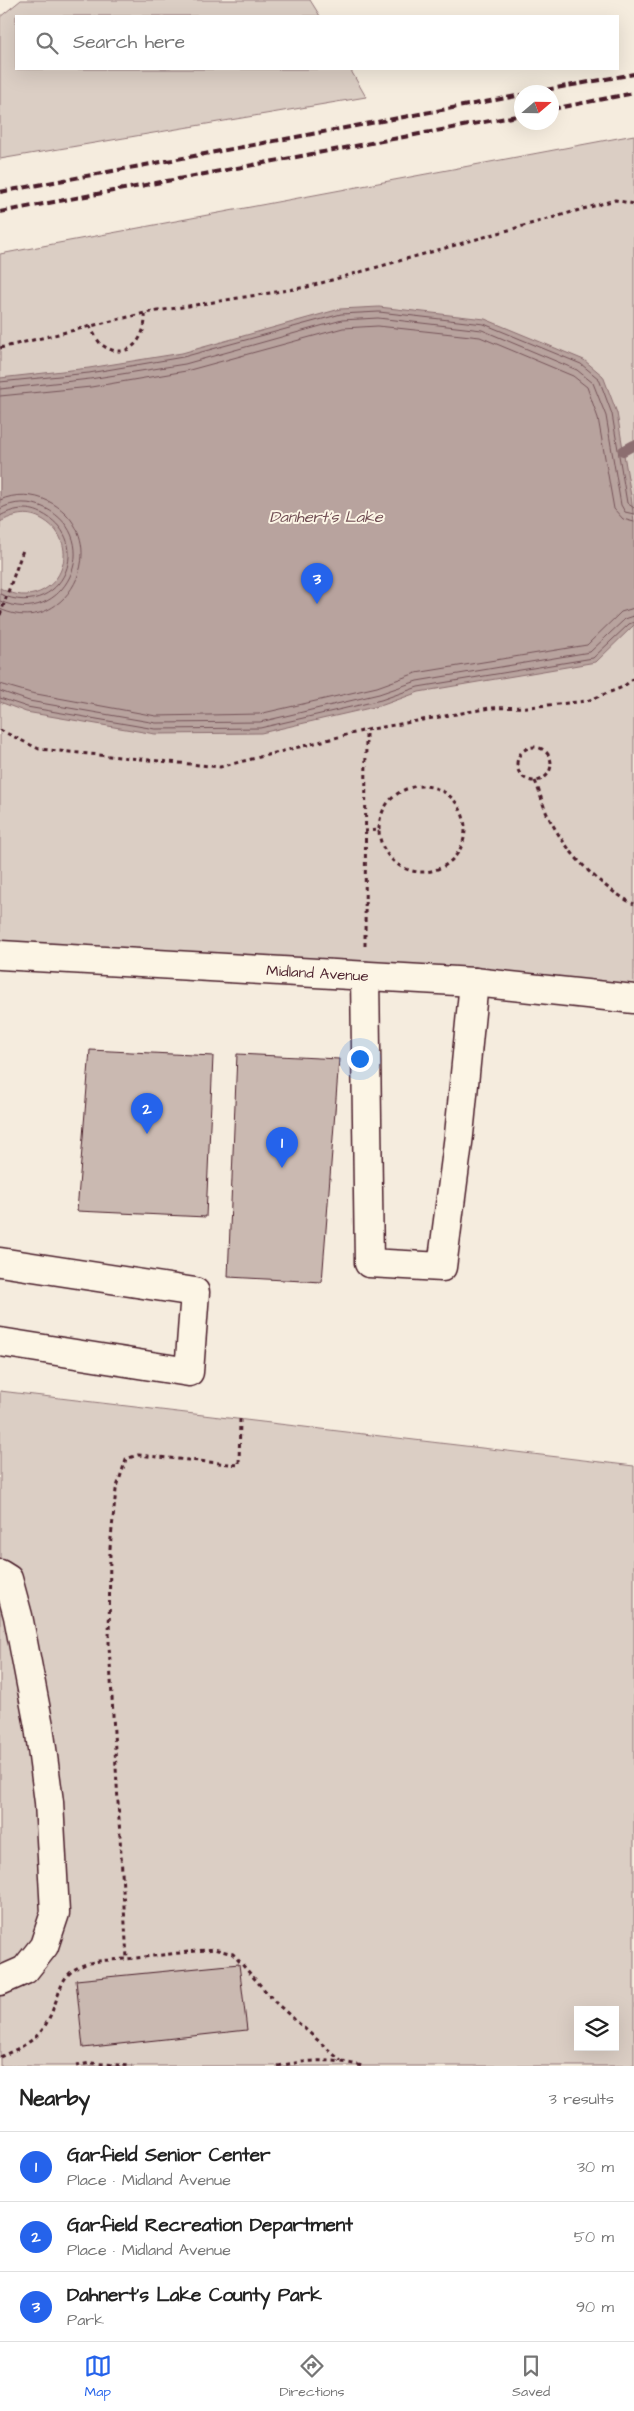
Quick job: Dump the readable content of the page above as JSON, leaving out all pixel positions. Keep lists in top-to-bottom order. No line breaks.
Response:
{"streets":{"street":["Midland Avenue"]},"water":["Danhert's Lake"],"north":"right","page":{"search":"Search here","pins":["3","2","1"],"heading":["Nearby","3 results"],"list":[{"mark":"1","name":"Garfield Senior Center","note":"Place · Midland Avenue","value":"30 m"},{"mark":"2","name":"Garfield Recreation Department","note":"Place · Midland Avenue","value":"50 m"},{"mark":"3","name":"Dahnert's Lake County Park","note":"Park","value":"90 m"}],"nav":["Map","Directions","Saved"]}}
